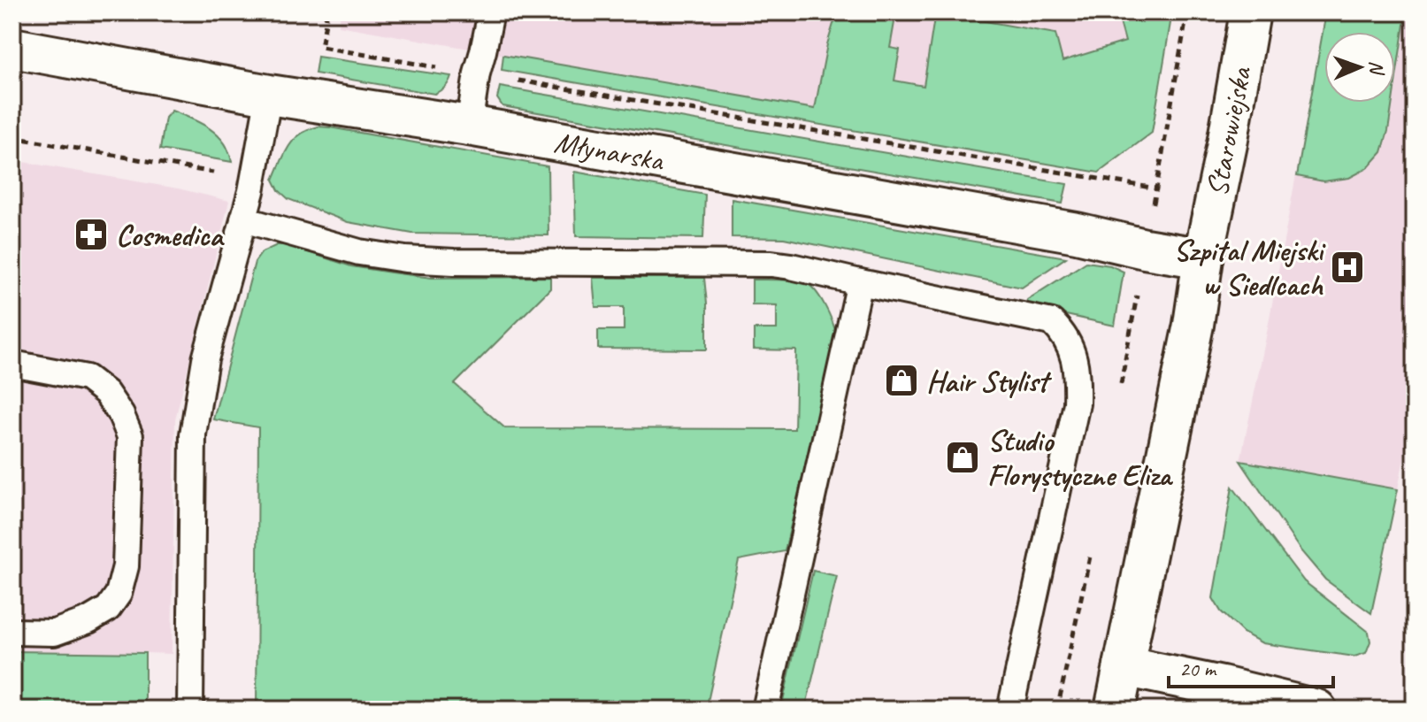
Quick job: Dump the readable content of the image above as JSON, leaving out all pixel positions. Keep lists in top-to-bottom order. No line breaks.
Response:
{"streets":{"street":["Starowiejska","Młynarska"]},"crossings":[["Starowiejska","Młynarska"]],"places":{"pharmacy":["Cosmedica"],"hospital":["Szpital Miejski w Siedlcach"],"shop":["Hair Stylist","Studio Florystyczne Eliza"]},"scale_bar":"20 m","north":"right"}
